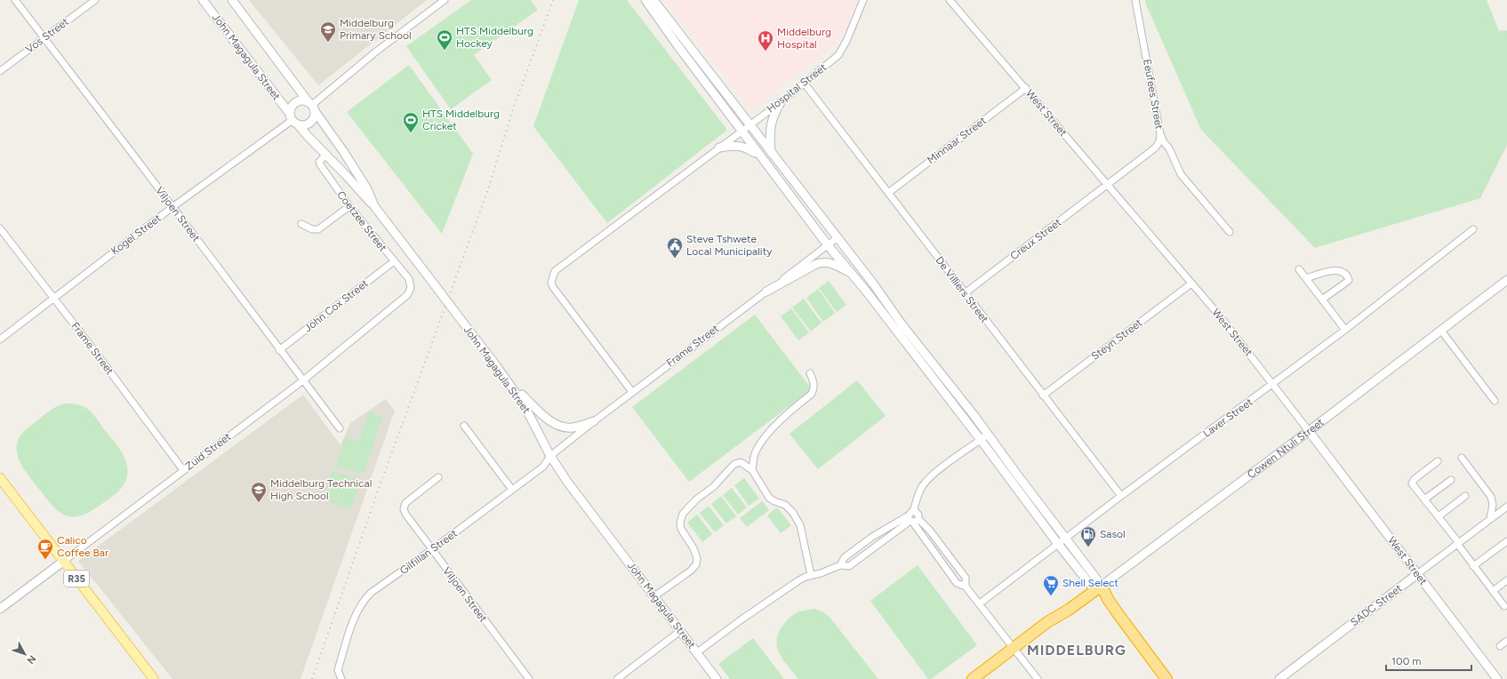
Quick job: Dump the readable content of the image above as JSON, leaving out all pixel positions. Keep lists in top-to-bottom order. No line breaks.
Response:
{"streets":{"highway":["Cowen Ntuli Street"],"main road":["John Magagula Street","West Street","Zuid Street","R35","SADC Street"],"street":["Vos Street","Hospital Street","Eeufees Street","Minnaar Street","Viljoen Street","Coetzee Street","Kogel Street","Creux Street","De Villiers Street","John Cox Street","Steyn Street","Frame Street","Laver Street","Gilfillan Street"]},"crossings":[["Vos Street","Viljoen Street"],["John Magagula Street","Coetzee Street"],["John Magagula Street","Kogel Street"],["John Magagula Street","Frame Street"],["John Magagula Street","Gilfillan Street"],["Hospital Street","De Villiers Street"],["Hospital Street","Frame Street"],["Eeufees Street","West Street"],["Eeufees Street","Creux Street"],["West Street","Minnaar Street"],["West Street","Creux Street"],["West Street","Steyn Street"],["West Street","Laver Street"],["West Street","Cowen Ntuli Street"],["West Street","SADC Street"],["Minnaar Street","De Villiers Street"],["Viljoen Street","Kogel Street"],["Viljoen Street","John Cox Street"],["Viljoen Street","Zuid Street"],["Viljoen Street","Gilfillan Street"],["Coetzee Street","John Cox Street"],["Coetzee Street","Zuid Street"],["Kogel Street","Frame Street"],["Creux Street","De Villiers Street"],["De Villiers Street","Steyn Street"],["De Villiers Street","Laver Street"],["Frame Street","Zuid Street"],["Frame Street","Gilfillan Street"],["Zuid Street","R35"]],"districts":["MIDDELBURG"],"places":{"school or university":["Middelburg Primary School","Middelburg Technical High School"],"sports":["HTS Middelburg Hockey","HTS Middelburg Cricket"],"hospital":["Middelburg Hospital"],"public building":["Steve Tshwete Local Municipality"],"fuel station":["Sasol"],"cafe":["Calico Coffee Bar"],"supermarket":["Shell Select"]},"scale_bar":"100 m","north":"bottom right"}
